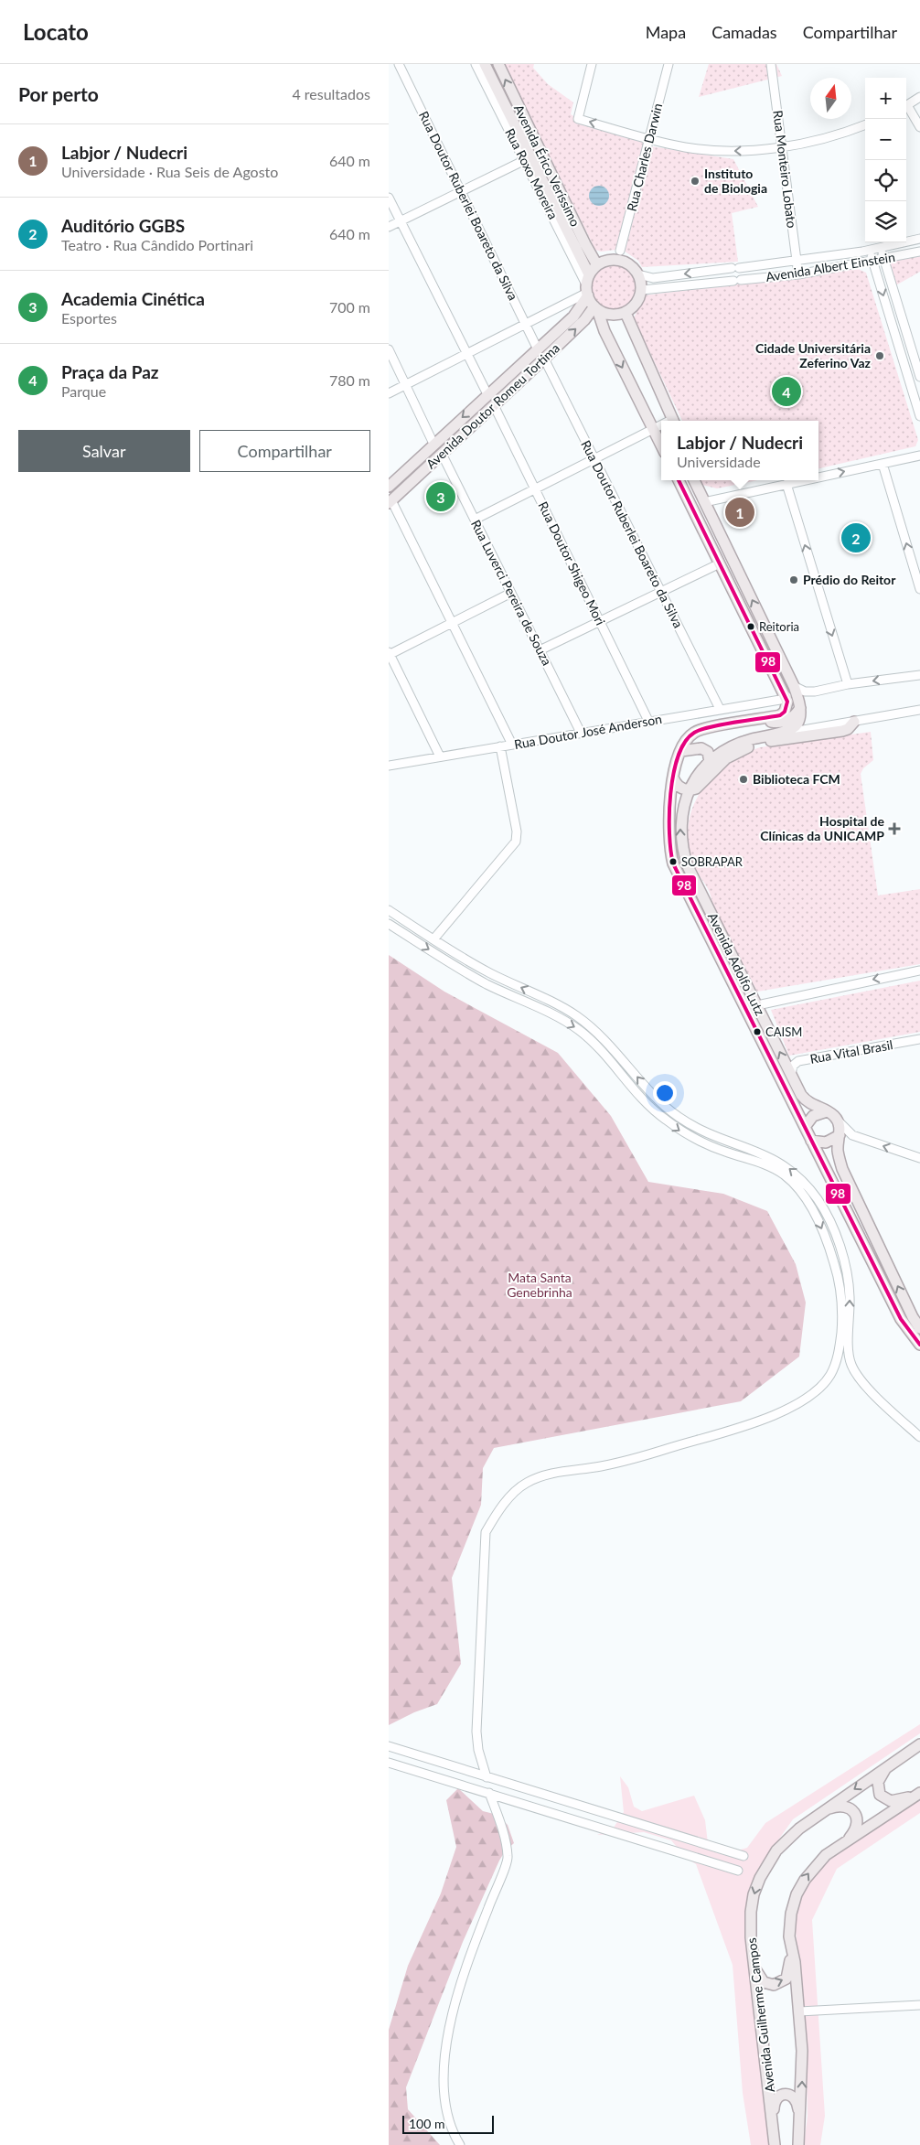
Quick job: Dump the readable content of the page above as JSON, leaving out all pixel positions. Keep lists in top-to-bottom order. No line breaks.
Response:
{"streets":{"main road":["Avenida Érico Veríssimo","Avenida Doutor Romeu Tortima","Avenida Adolfo Lutz","Avenida Guilherme Campos"],"street":["Rua Charles Darwin","Rua Monteiro Lobato","Rua Roxo Moreira","Rua Doutor Ruberlei Boareto da Silva","Avenida Albert Einstein","Rua Doutor Shigeo Mori","Rua Luverci Pereira de Souza","Rua Doutor José Anderson","Rua Vital Brasil"]},"crossings":[["Avenida Érico Veríssimo","Rua Roxo Moreira"],["Avenida Érico Veríssimo","Avenida Albert Einstein"],["Avenida Érico Veríssimo","Avenida Doutor Romeu Tortima"],["Rua Monteiro Lobato","Avenida Albert Einstein"],["Rua Roxo Moreira","Avenida Albert Einstein"],["Rua Roxo Moreira","Avenida Doutor Romeu Tortima"],["Rua Doutor Ruberlei Boareto da Silva","Avenida Doutor Romeu Tortima"],["Rua Doutor Ruberlei Boareto da Silva","Rua Doutor José Anderson"],["Avenida Albert Einstein","Avenida Doutor Romeu Tortima"],["Avenida Doutor Romeu Tortima","Rua Doutor Shigeo Mori"],["Avenida Doutor Romeu Tortima","Rua Luverci Pereira de Souza"],["Rua Doutor Shigeo Mori","Rua Doutor José Anderson"],["Rua Luverci Pereira de Souza","Rua Doutor José Anderson"],["Rua Doutor José Anderson","Avenida Adolfo Lutz"],["Avenida Adolfo Lutz","Rua Vital Brasil"]],"parks":["Mata Santa Genebrinha"],"places":{"other":["Instituto de Biologia","Cidade Universitária Zeferino Vaz","Prédio do Reitor","Reitoria","Biblioteca FCM","SOBRAPAR","CAISM"],"health":["Hospital de Clínicas da UNICAMP"]},"lines":["transit line 98"],"scale_bar":"100 m","north":"top","page":{"header":"Locato","nav":["Mapa","Camadas","Compartilhar"],"heading":["Por perto","4 resultados"],"map_buttons":["+","−"],"list":[{"mark":"1","name":"Labjor / Nudecri","note":"Universidade · Rua Seis de Agosto","value":"640 m"},{"mark":"2","name":"Auditório GGBS","note":"Teatro · Rua Cândido Portinari","value":"640 m"},{"mark":"3","name":"Academia Cinética","note":"Esportes","value":"700 m"},{"mark":"4","name":"Praça da Paz","note":"Parque","value":"780 m"}],"pins":["4","3","1","2"],"buttons":["Salvar","Compartilhar"],"popup":["Labjor / Nudecri","Universidade"],"scale":"100 m"}}
